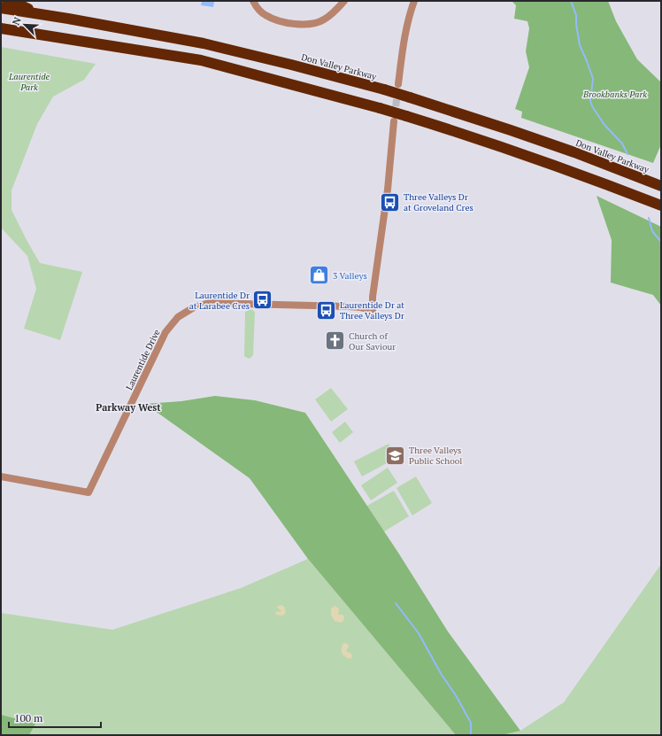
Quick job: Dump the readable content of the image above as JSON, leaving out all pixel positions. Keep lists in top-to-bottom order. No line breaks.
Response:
{"streets":{"highway":["Don Valley Parkway"],"street":["Laurentide Drive"]},"districts":["Parkway West"],"parks":["Laurentide Park","Brookbanks Park"],"places":{"bus stop":["Three Valleys Dr at Groveland Cres","Laurentide Dr at Larabee Cres","Laurentide Dr at Three Valleys Dr"],"shop":["3 Valleys"],"church":["Church of Our Saviour"],"school or university":["Three Valleys Public School"]},"scale_bar":"100 m","north":"top left"}
